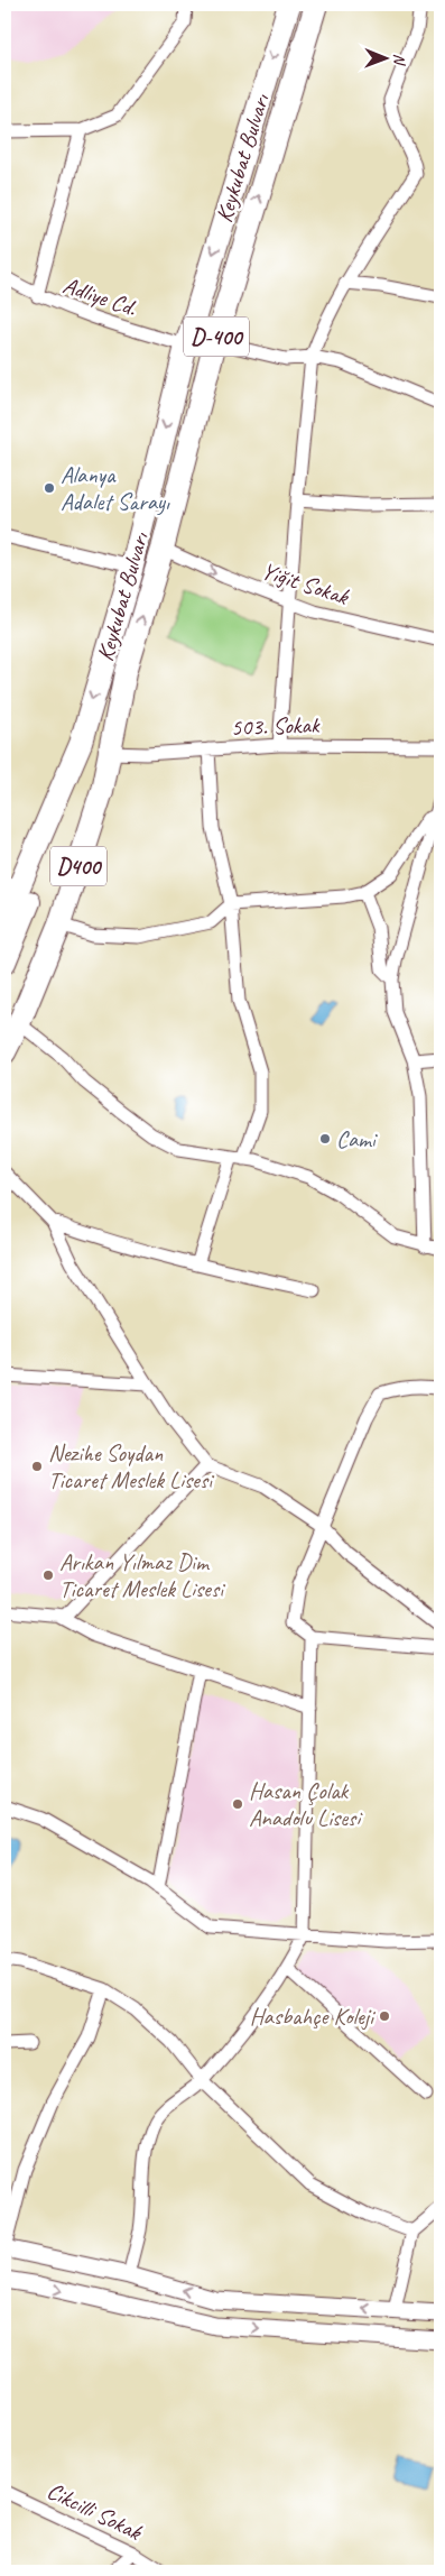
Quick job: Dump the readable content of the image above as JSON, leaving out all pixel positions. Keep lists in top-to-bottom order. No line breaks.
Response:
{"streets":{"highway":["Keykubat Bulvarı","D-400","D400"],"street":["Adliye Cd.","Yiğit Sokak","503. Sokak","Cikcilli Sokak"]},"crossings":[["Keykubat Bulvarı","Adliye Cd."],["Keykubat Bulvarı","Yiğit Sokak"],["Keykubat Bulvarı","D400"],["503. Sokak","D400"]],"one_way":["Yiğit Sokak"],"places":["Alanya Adalet Sarayı","Cami","Nezihe Soydan Ticaret Meslek Lisesi","Arıkan Yılmaz Dim Ticaret Meslek Lisesi","Hasan Çolak Anadolu Lisesi","Hasbahçe Koleji"],"north":"right"}
